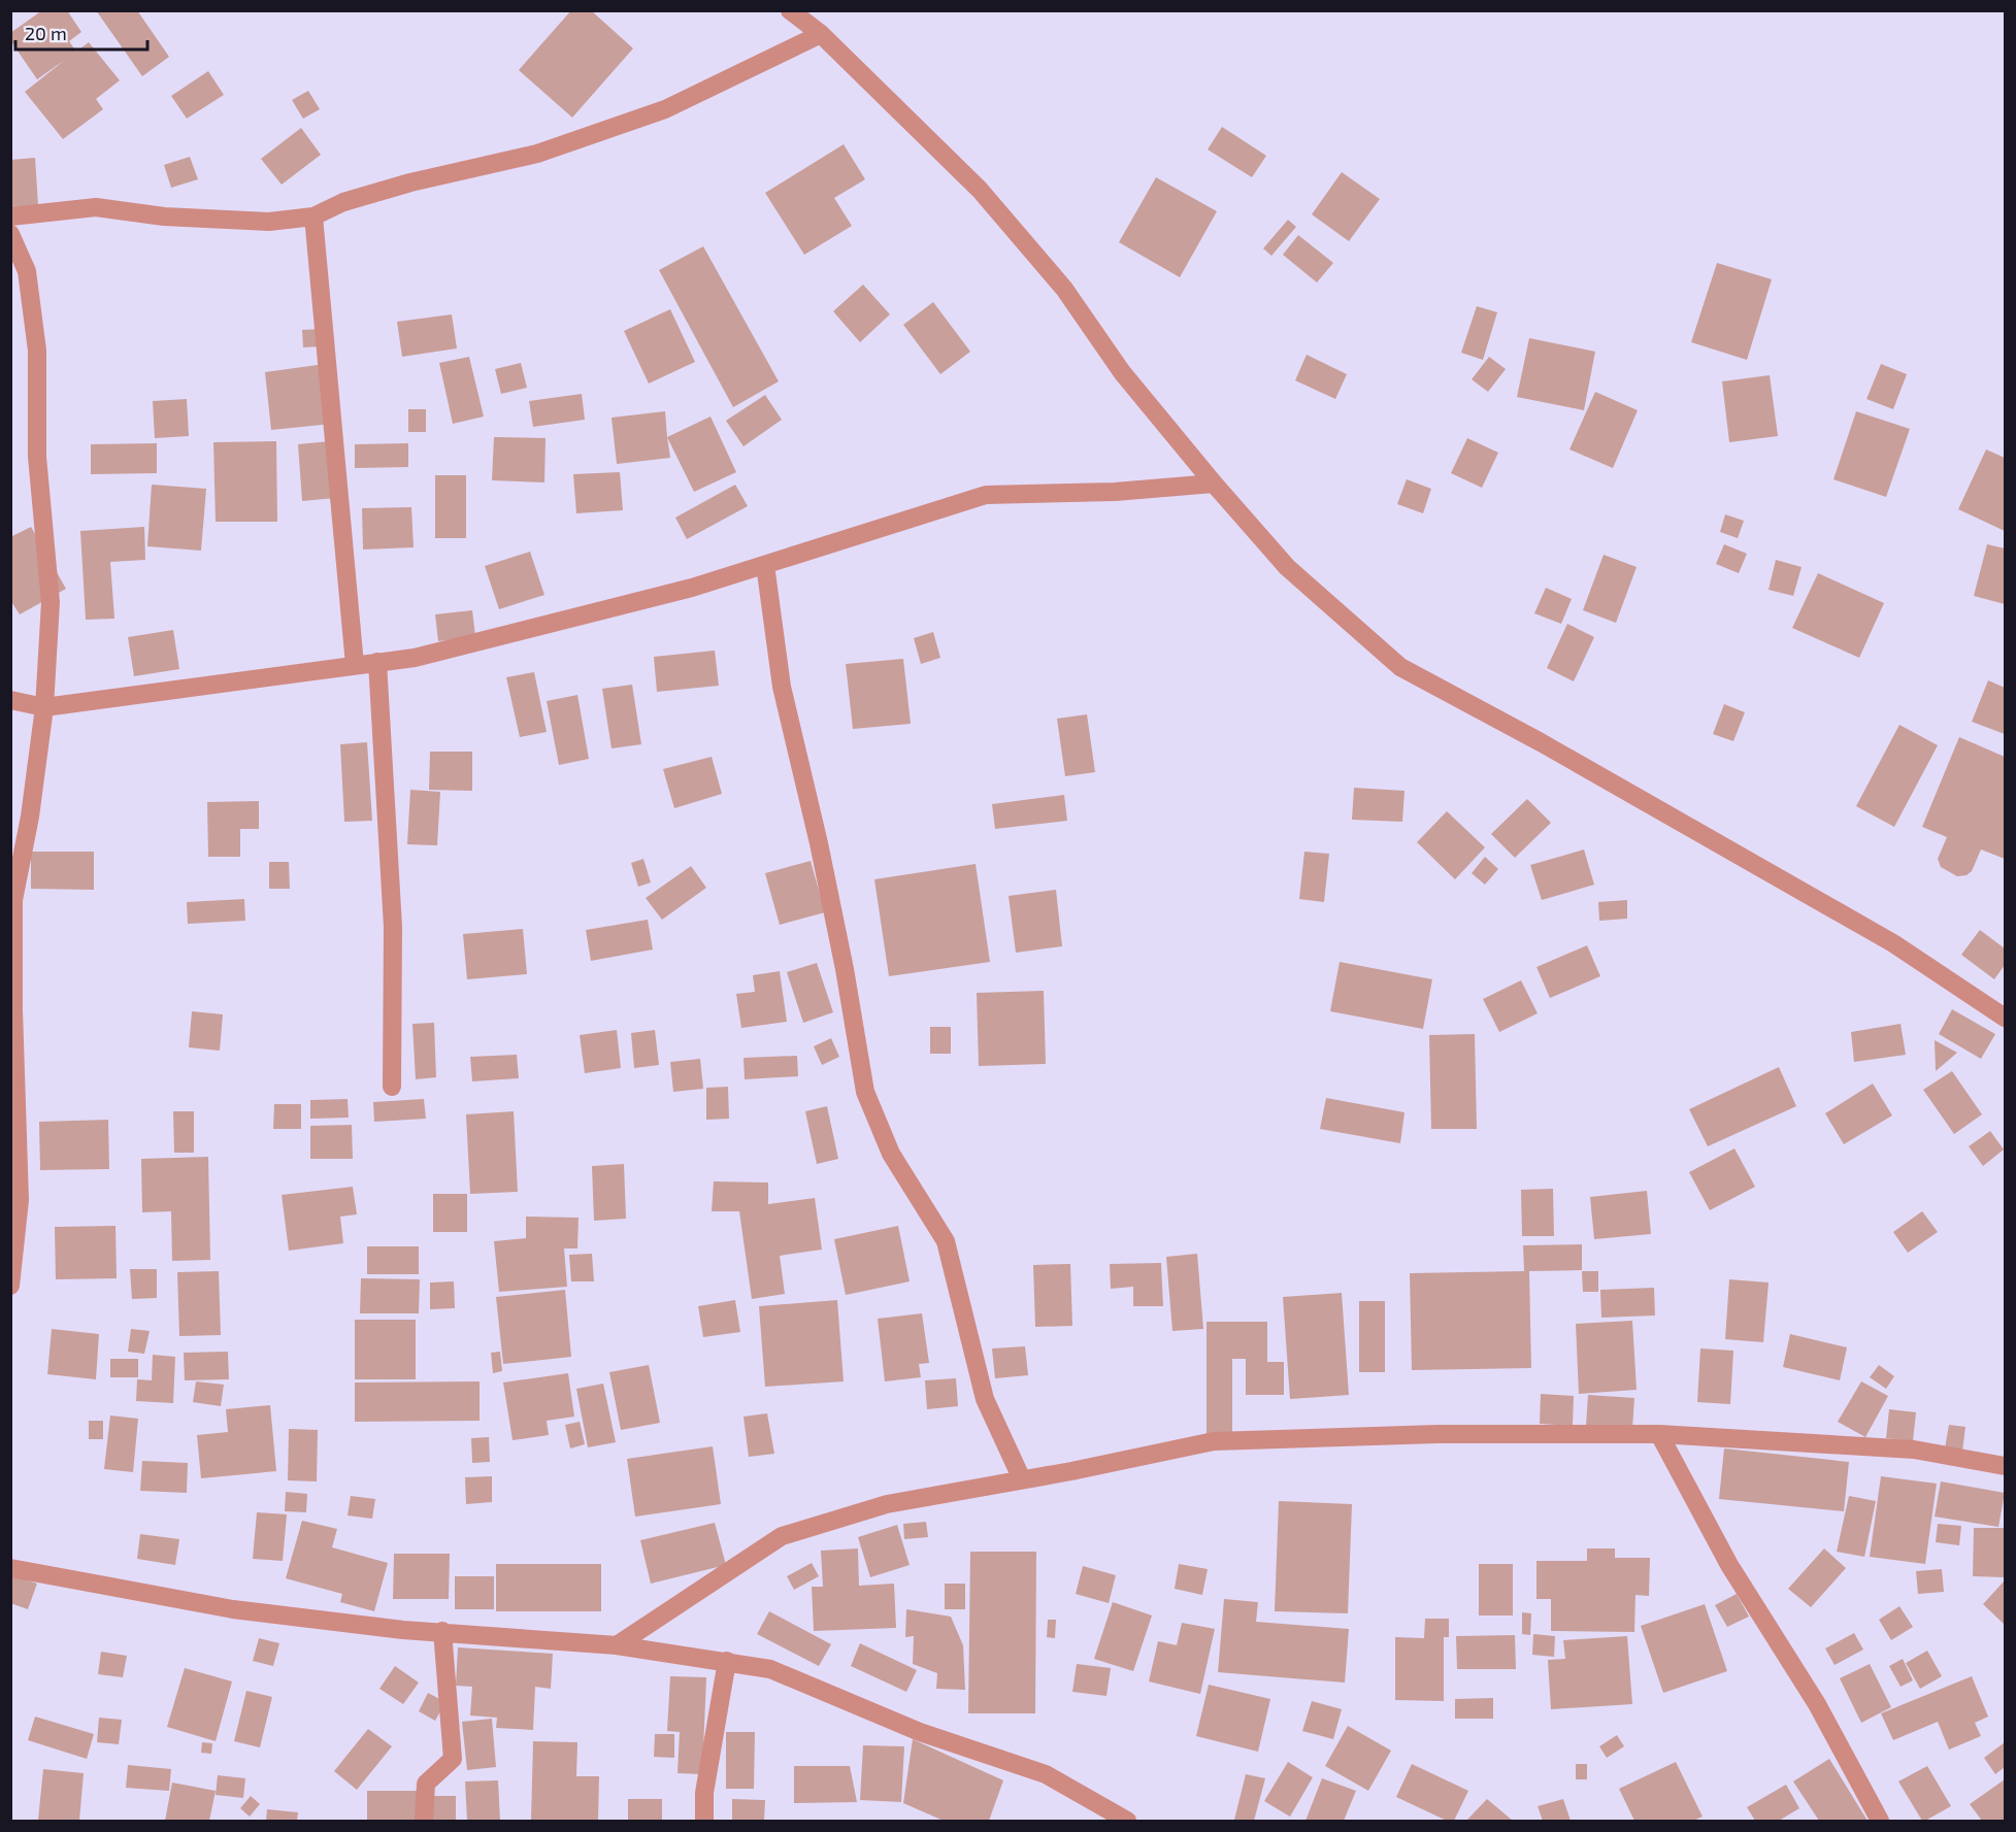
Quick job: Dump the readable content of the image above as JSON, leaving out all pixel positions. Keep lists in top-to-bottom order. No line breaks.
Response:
{"scale_bar":"20 m"}
